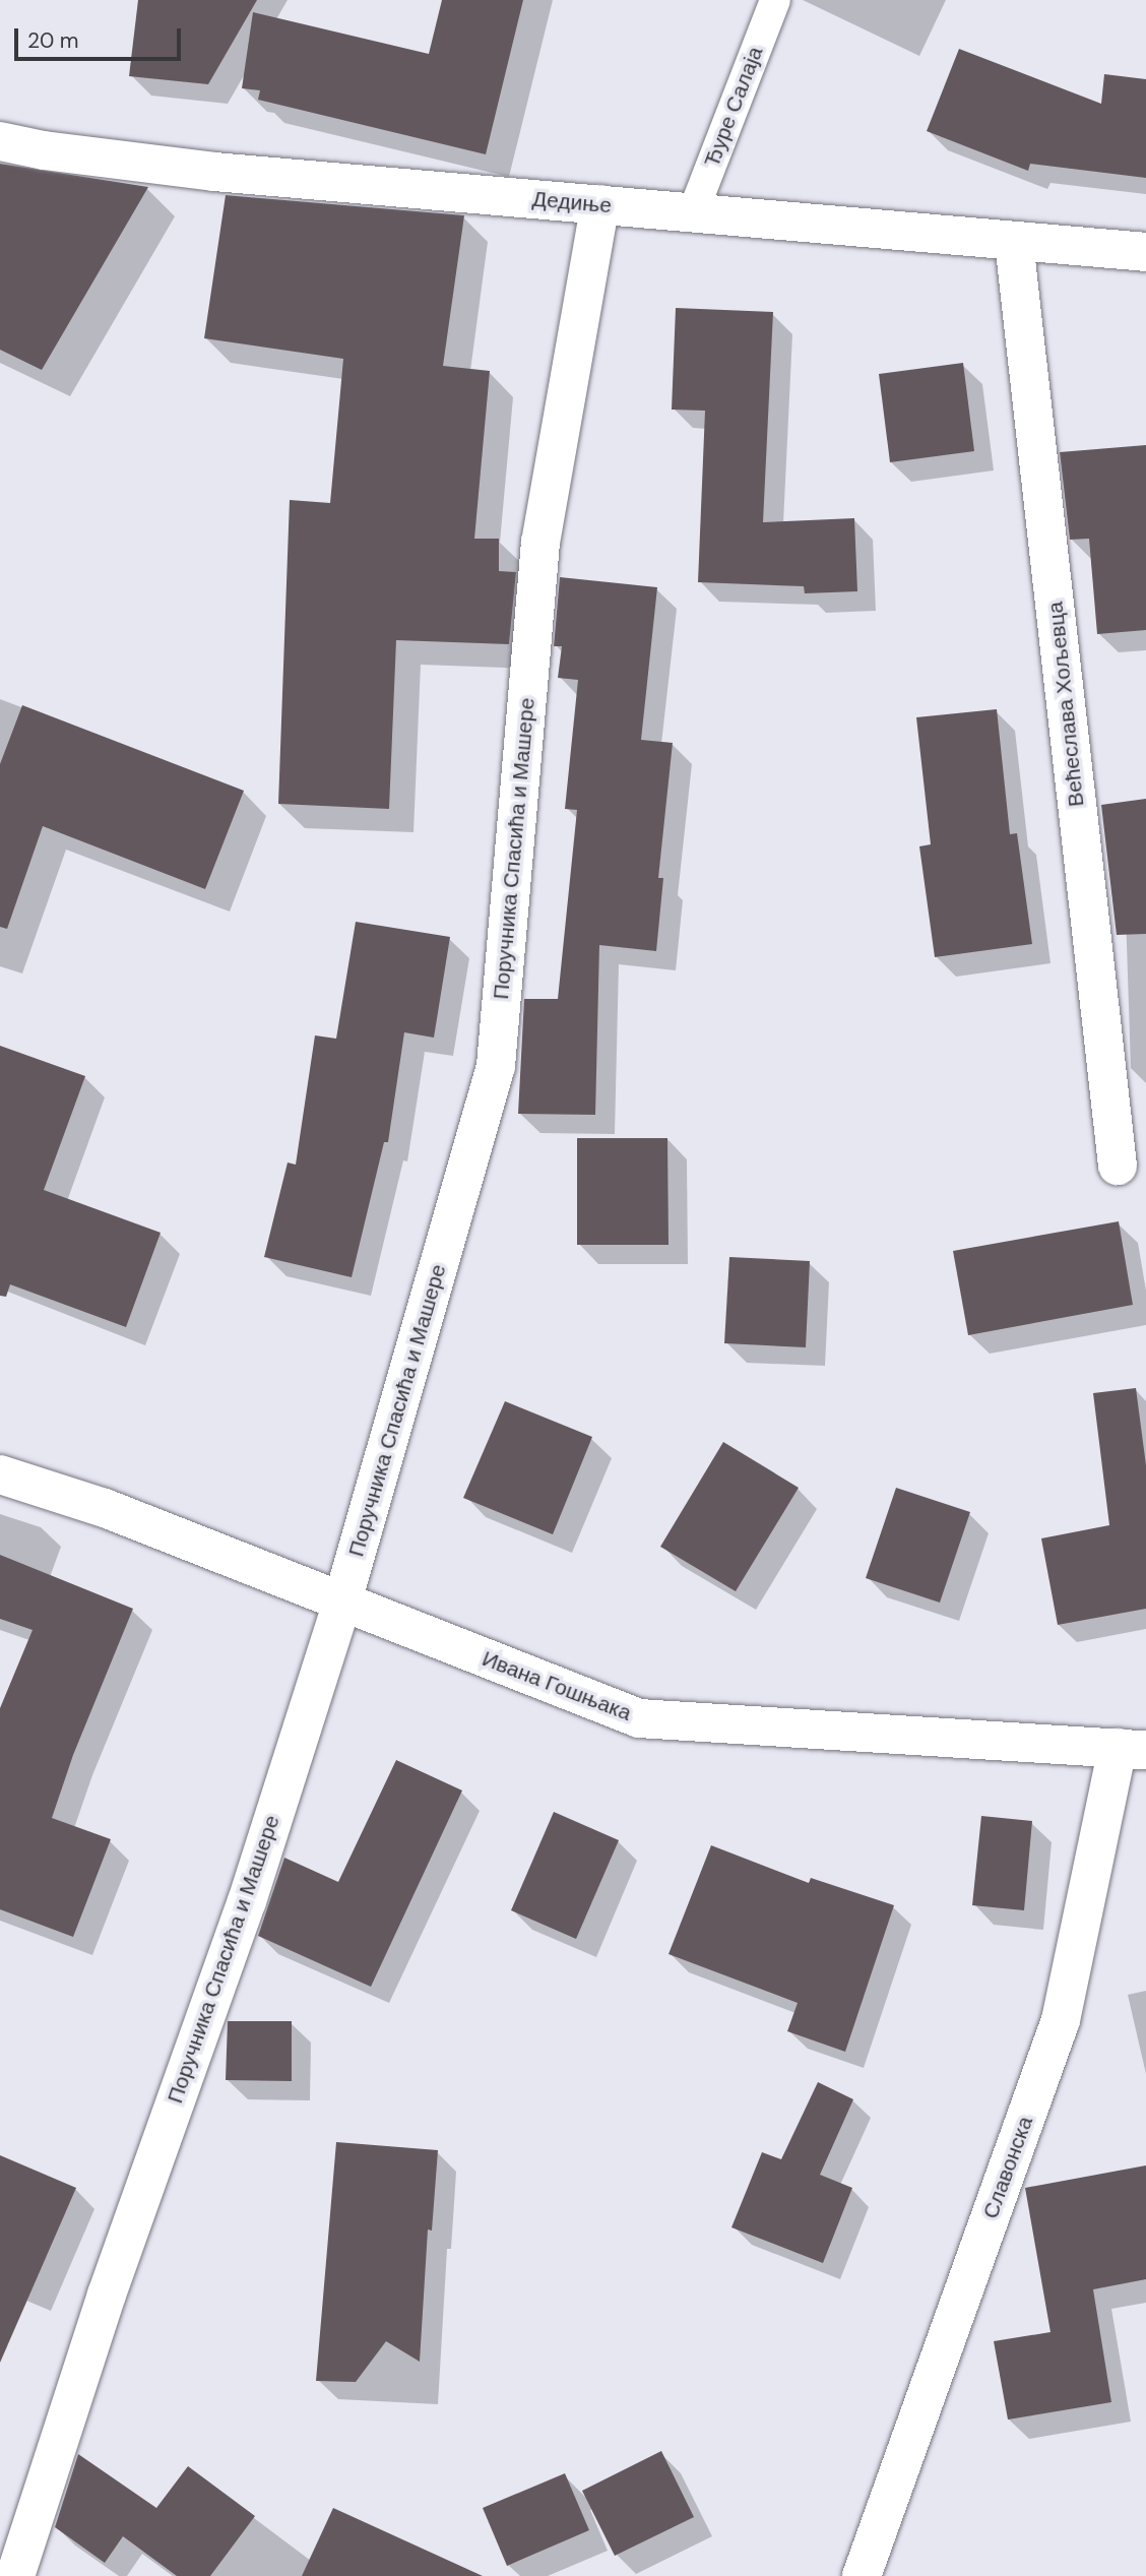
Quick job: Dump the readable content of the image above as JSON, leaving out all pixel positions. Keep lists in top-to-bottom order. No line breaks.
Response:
{"streets":{"street":["Дедиње","Већеслава Хољевца","Поручника Спасића и Машере","Ивана Гошњака","Славонска"],"lane":["Ђуре Салаја"]},"crossings":[["Ђуре Салаја","Дедиње"],["Дедиње","Већеслава Хољевца"],["Дедиње","Поручника Спасића и Машере"],["Поручника Спасића и Машере","Ивана Гошњака"],["Ивана Гошњака","Славонска"]],"scale_bar":"20 m"}
